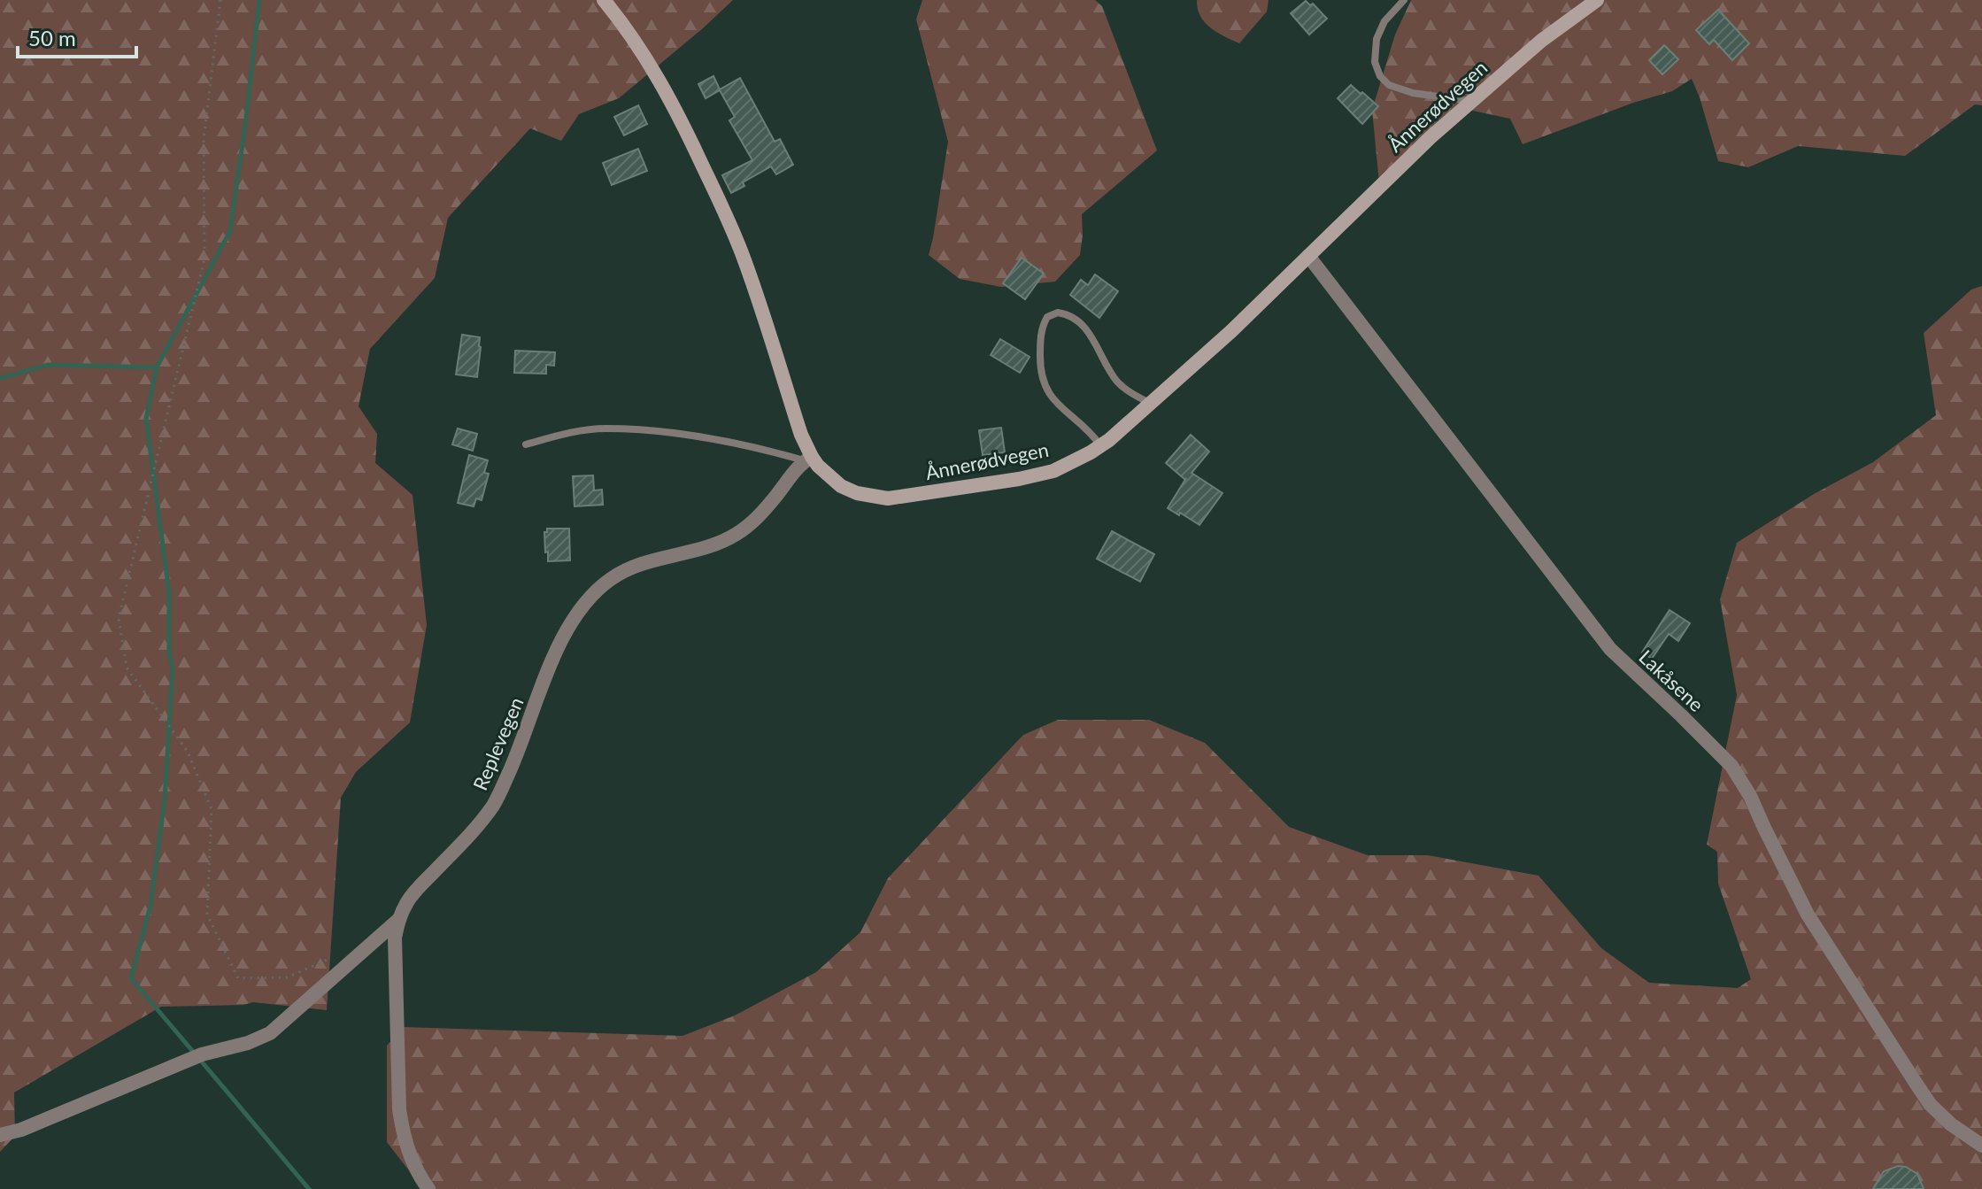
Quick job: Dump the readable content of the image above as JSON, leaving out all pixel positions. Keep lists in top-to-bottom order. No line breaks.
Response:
{"streets":{"main road":["Ånnerødvegen"],"street":["Lakåsene","Replevegen"]},"crossings":[["Ånnerødvegen","Lakåsene"],["Ånnerødvegen","Replevegen"]],"scale_bar":"50 m"}
